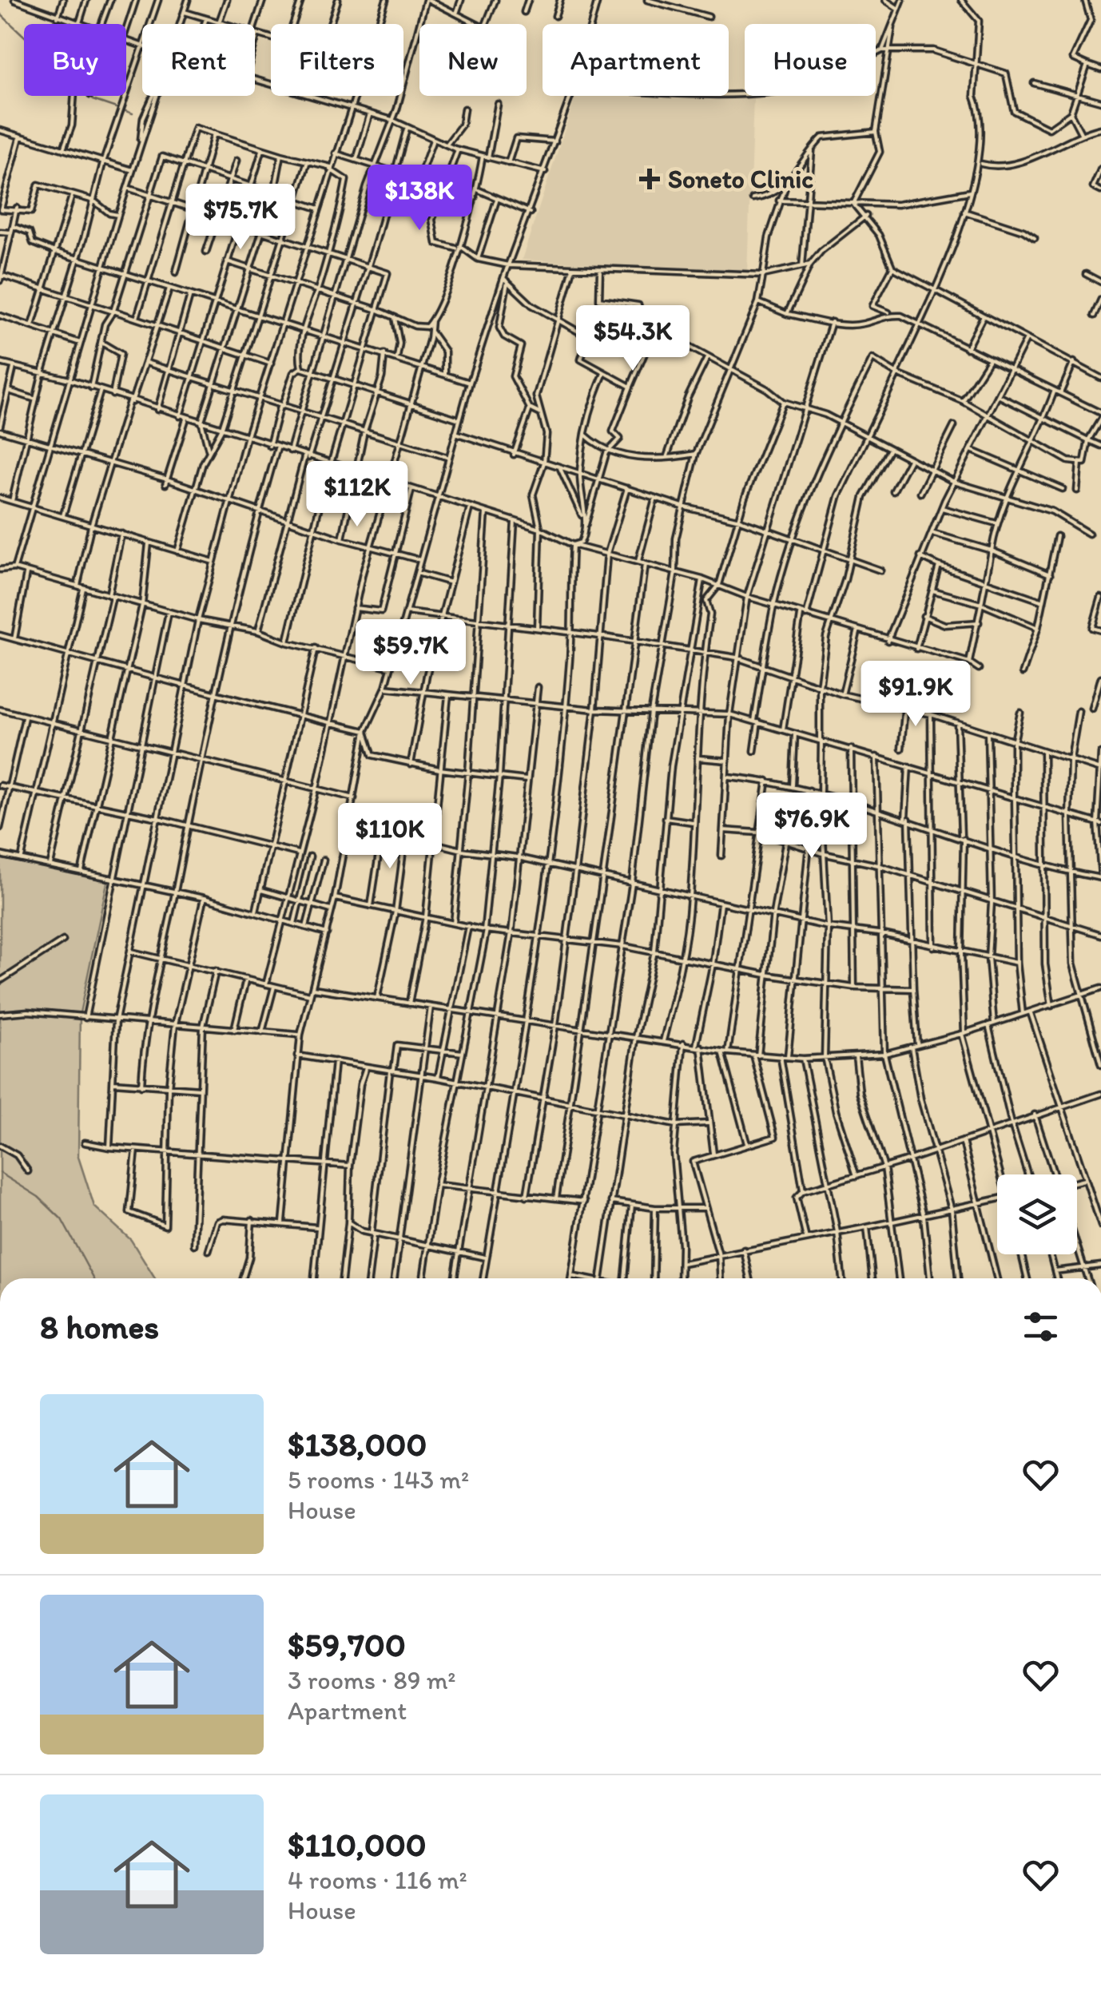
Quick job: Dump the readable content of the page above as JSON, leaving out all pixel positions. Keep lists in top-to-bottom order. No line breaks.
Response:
{"places":{"health":["Soneto Clinic"]},"page":{"chip":["Buy","Rent","Filters","New","Apartment","House"],"price":["$138K","$75.7K","$54.3K","$112K","$59.7K","$91.9K","$76.9K","$110K"],"heading":"8 homes","list":[{"name":"$138,000","note":"5 rooms · 143 m² · House"},{"name":"$59,700","note":"3 rooms · 89 m² · Apartment"},{"name":"$110,000","note":"4 rooms · 116 m² · House"}]}}
